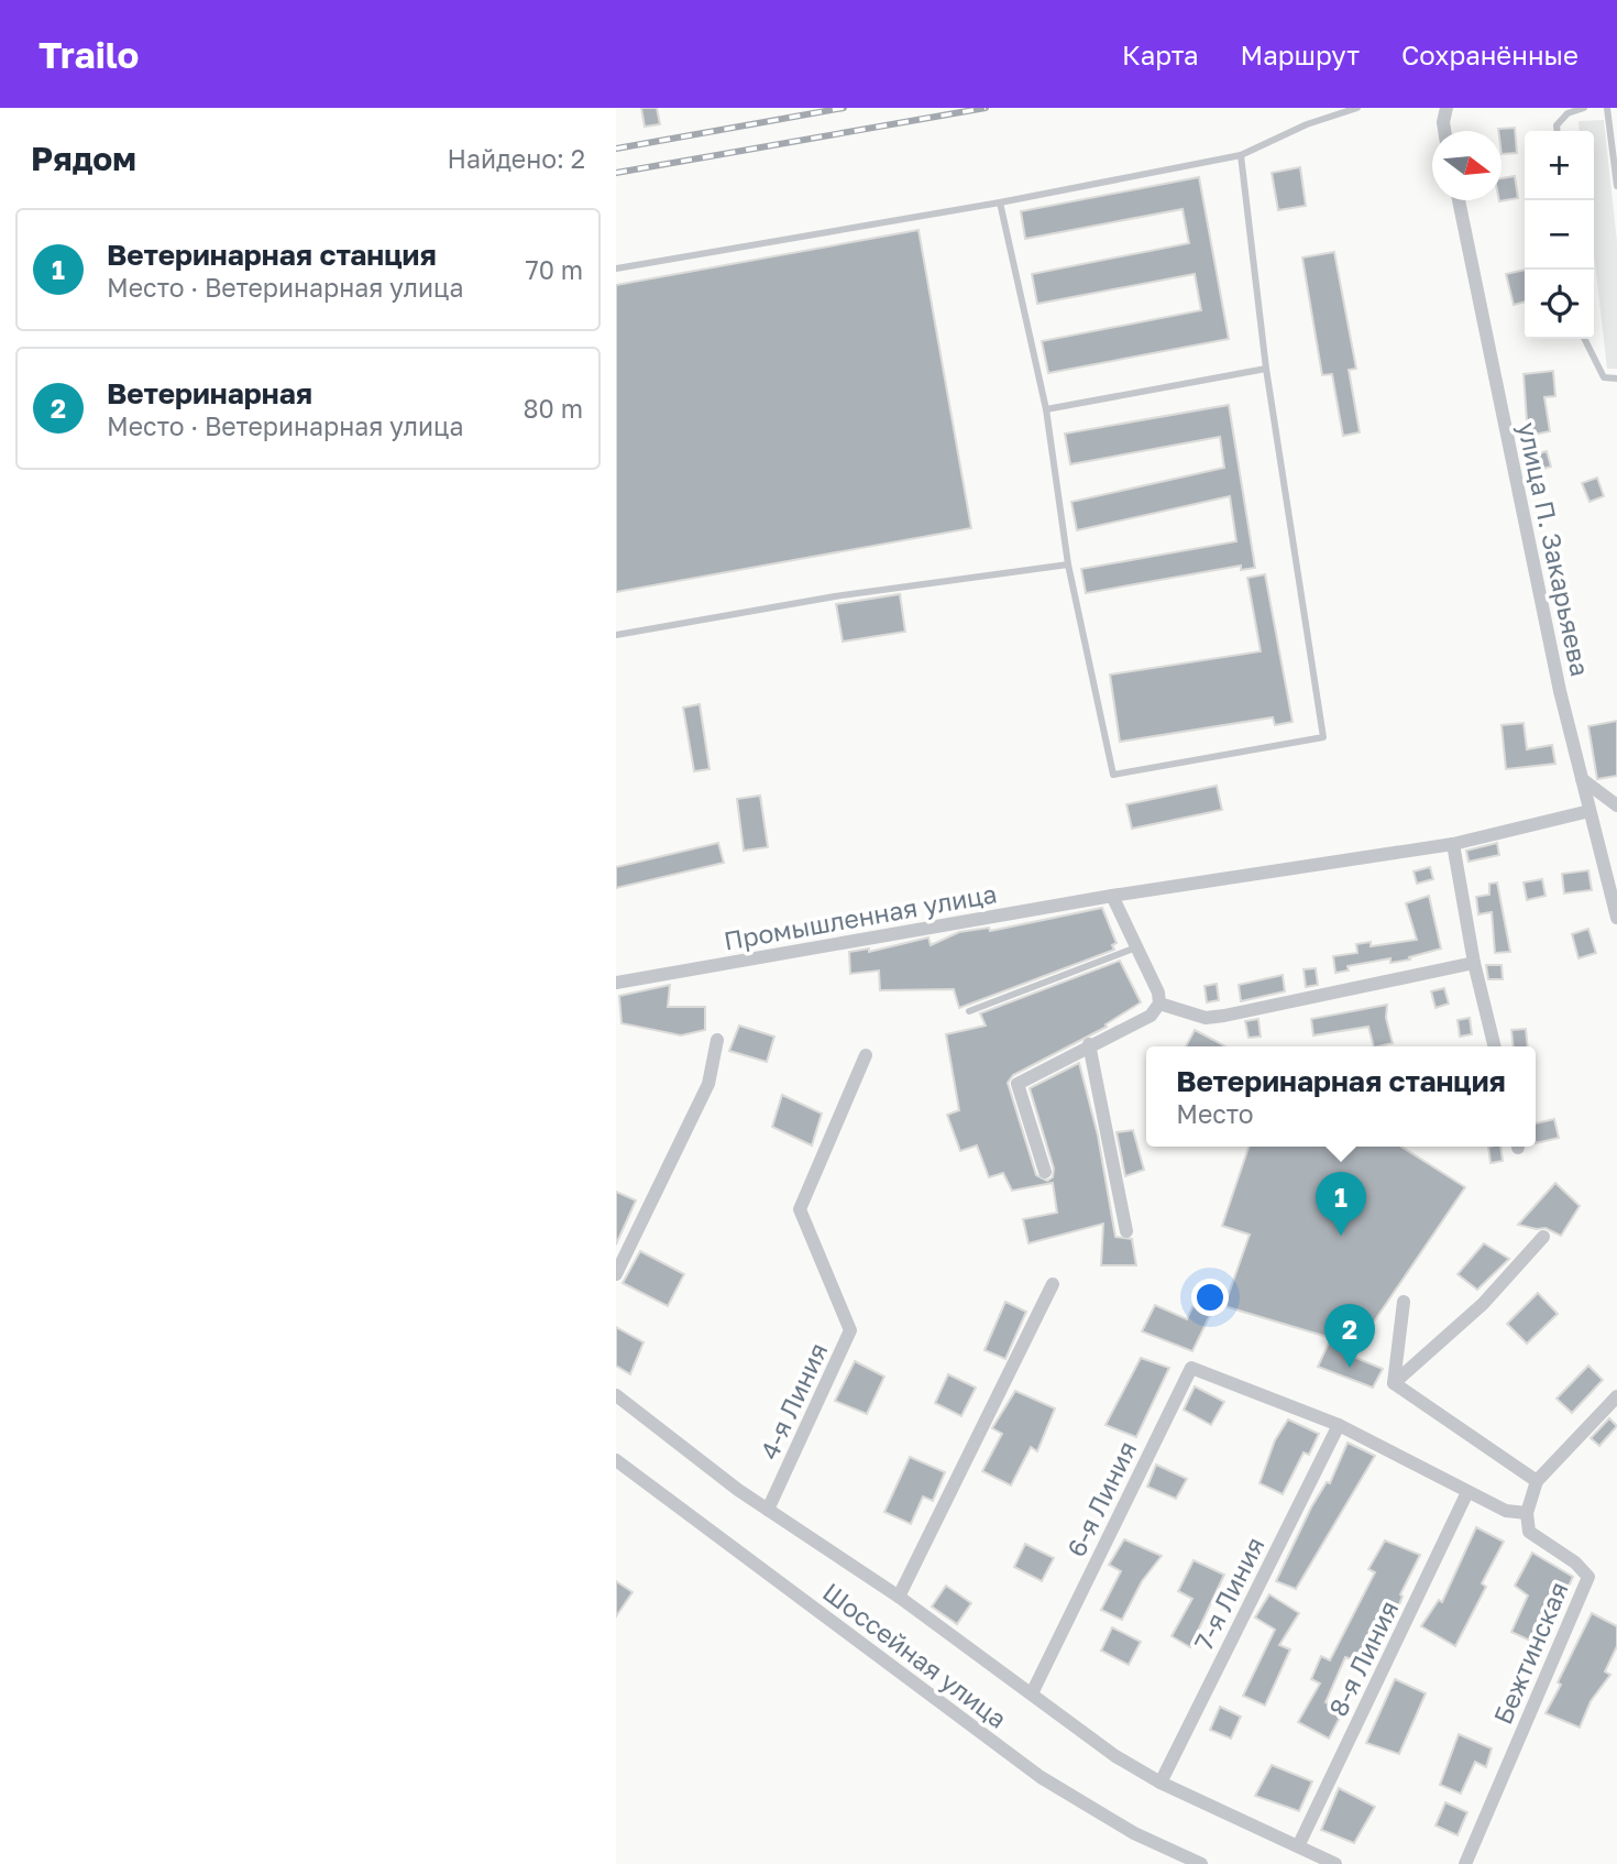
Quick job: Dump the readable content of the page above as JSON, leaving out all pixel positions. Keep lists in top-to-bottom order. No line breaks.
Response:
{"streets":{"street":["улица П. Закарьяева","Промышленная улица","4-я Линия","6-я Линия","7-я Линия","Бежтинская","Шоссейная улица","8-я Линия"]},"crossings":[["улица П. Закарьяева","Промышленная улица"],["6-я Линия","7-я Линия"]],"north":"right","page":{"header":"Trailo","nav":["Карта","Маршрут","Сохранённые"],"heading":["Рядом","Найдено: 2"],"map_buttons":["+","−"],"list":[{"mark":"1","name":"Ветеринарная станция","note":"Место · Ветеринарная улица","value":"70 m"},{"mark":"2","name":"Ветеринарная","note":"Место · Ветеринарная улица","value":"80 m"}],"popup":["Ветеринарная станция","Место"],"pins":["1","2"]}}
